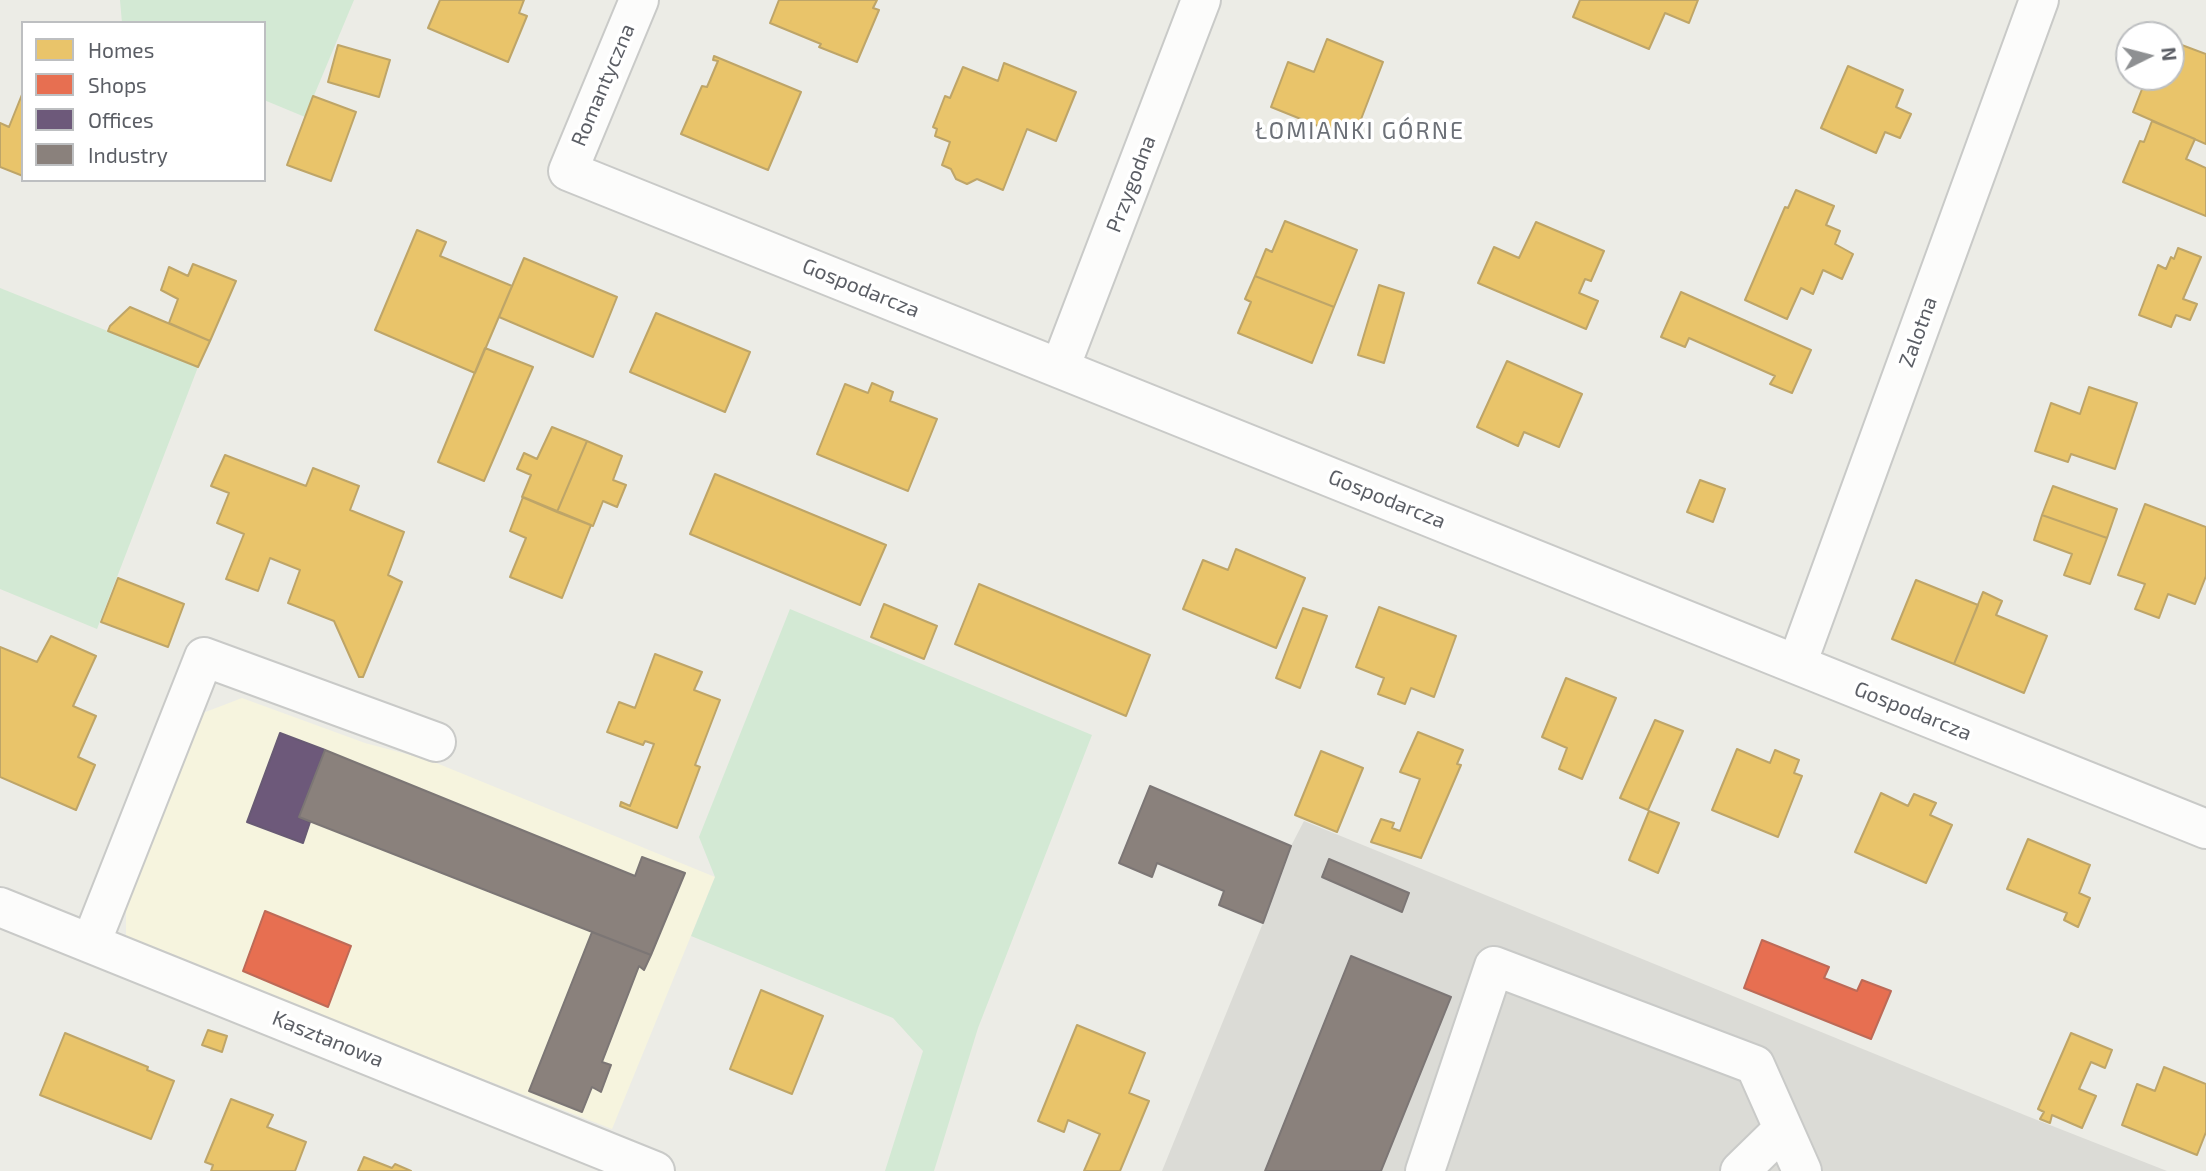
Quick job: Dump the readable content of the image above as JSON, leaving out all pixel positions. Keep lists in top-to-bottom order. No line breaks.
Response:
{"streets":{"street":["Romantyczna","Przygodna","Gospodarcza","Zalotna","Kasztanowa"]},"crossings":[["Romantyczna","Gospodarcza"],["Przygodna","Gospodarcza"],["Gospodarcza","Zalotna"]],"districts":["ŁOMIANKI GÓRNE"],"legend":["Homes","Shops","Offices","Industry"],"north":"right"}
